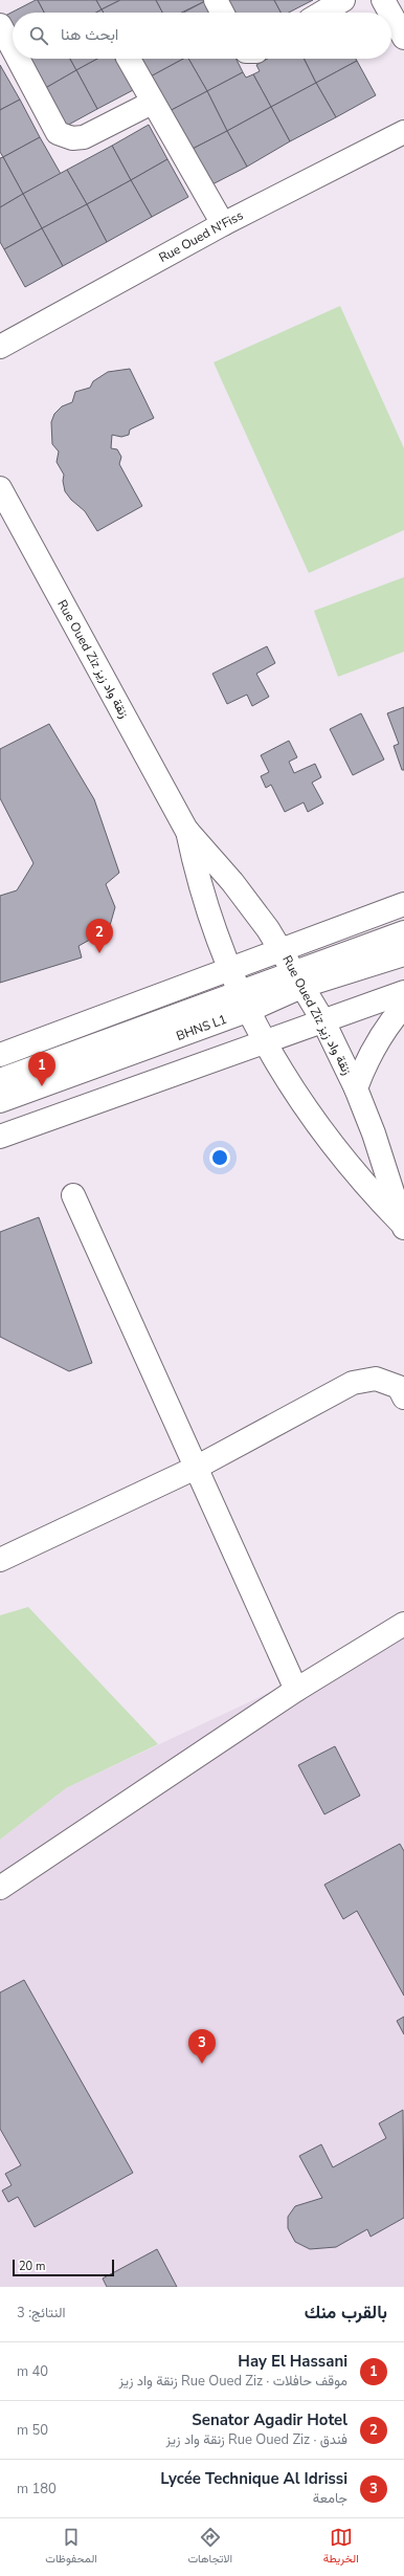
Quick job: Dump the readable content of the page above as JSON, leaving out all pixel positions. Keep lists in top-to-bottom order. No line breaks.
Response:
{"streets":{"street":["Rue Oued N'Fiss","Rue Oued Ziz زنقة واد زيز","BHNS L1"]},"crossings":[["Rue Oued Ziz زنقة واد زيز","BHNS L1"]],"scale_bar":"20 m","page":{"search":"ابحث هنا","pins":["2","1","3"],"scale":"20 m","heading":["بالقرب منك","النتائج: 3"],"list":[{"mark":"1","name":"Hay El Hassani","note":"موقف حافلات · Rue Oued Ziz زنقة واد زيز","value":"40 m"},{"mark":"2","name":"Senator Agadir Hotel","note":"فندق · Rue Oued Ziz زنقة واد زيز","value":"50 m"},{"mark":"3","name":"Lycée Technique Al Idrissi","note":"جامعة","value":"180 m"}],"nav":["الخريطة","الاتجاهات","المحفوظات"]}}
